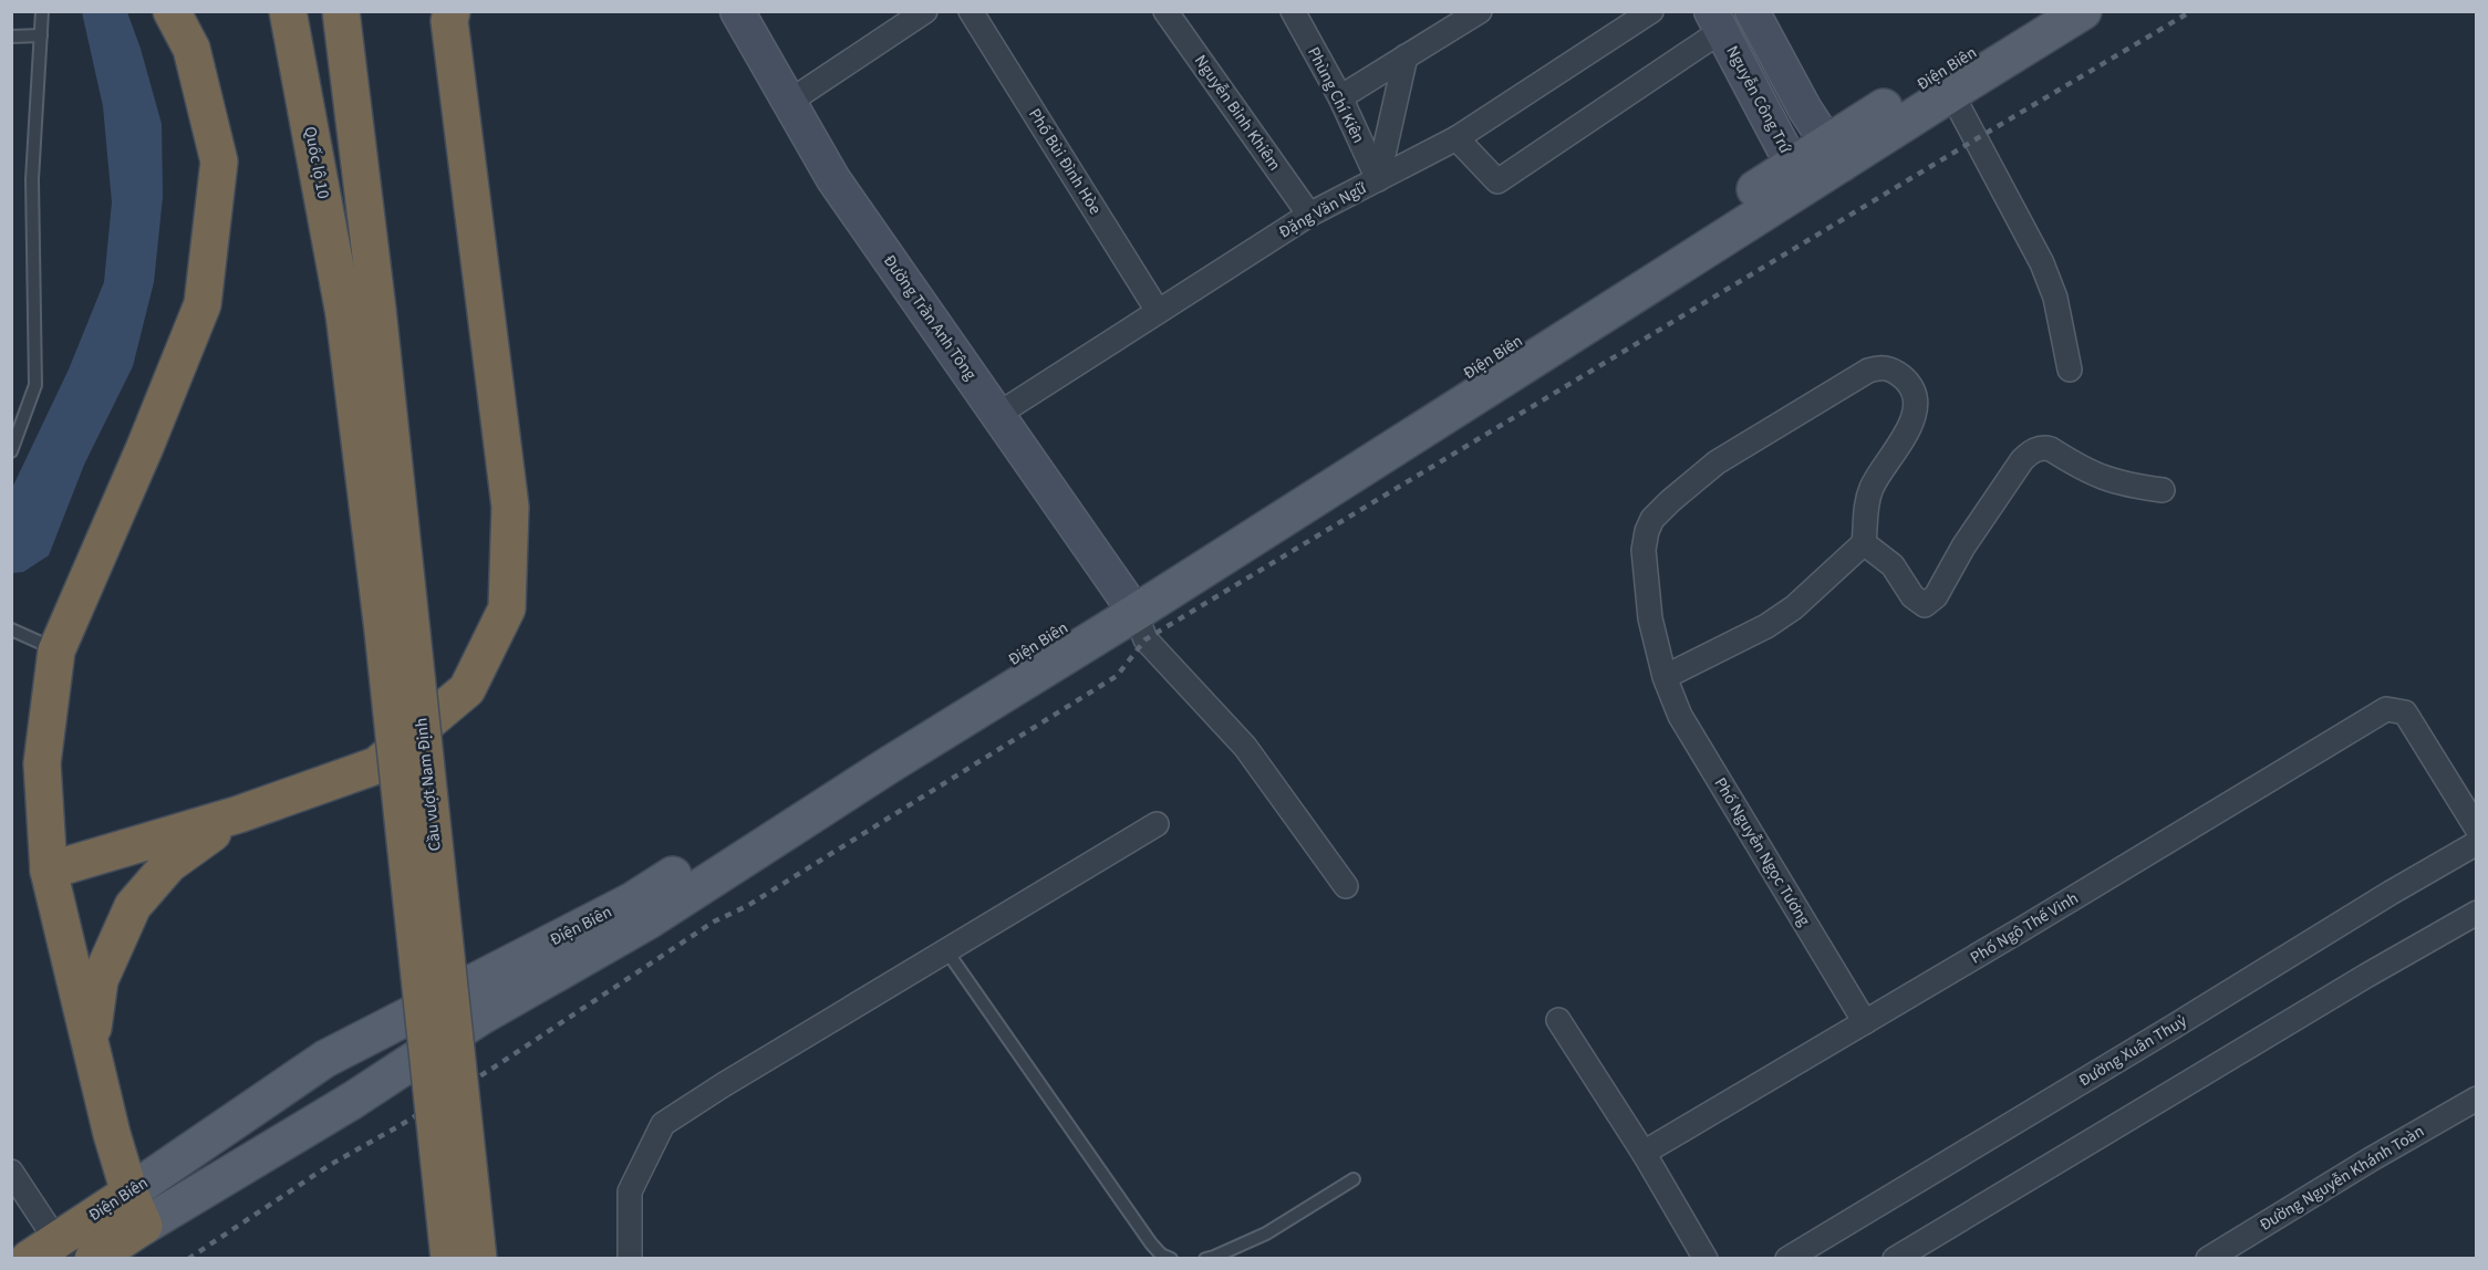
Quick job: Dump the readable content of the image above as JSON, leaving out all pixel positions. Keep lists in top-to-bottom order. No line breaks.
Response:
{"streets":{"highway":["Điện Biên","Quốc lộ 10","Cầu vượt Nam Định"],"street":["Phùng Chí Kiên","Nguyễn Công Trứ","Nguyễn Bỉnh Khiêm","Phố Bùi Đình Hòe","Đặng Văn Ngữ","Đường Trần Anh Tông","Phố Nguyễn Ngọc Tương","Phố Ngô Thế Vinh","Đường Xuân Thuỷ","Đường Nguyễn Khánh Toàn"]},"crossings":[["Điện Biên","Nguyễn Công Trứ"],["Điện Biên","Đường Trần Anh Tông"],["Phùng Chí Kiên","Đặng Văn Ngữ"],["Nguyễn Bỉnh Khiêm","Đặng Văn Ngữ"],["Phố Bùi Đình Hòe","Đặng Văn Ngữ"],["Quốc lộ 10","Cầu vượt Nam Định"],["Đặng Văn Ngữ","Đường Trần Anh Tông"],["Phố Nguyễn Ngọc Tương","Phố Ngô Thế Vinh"]]}
